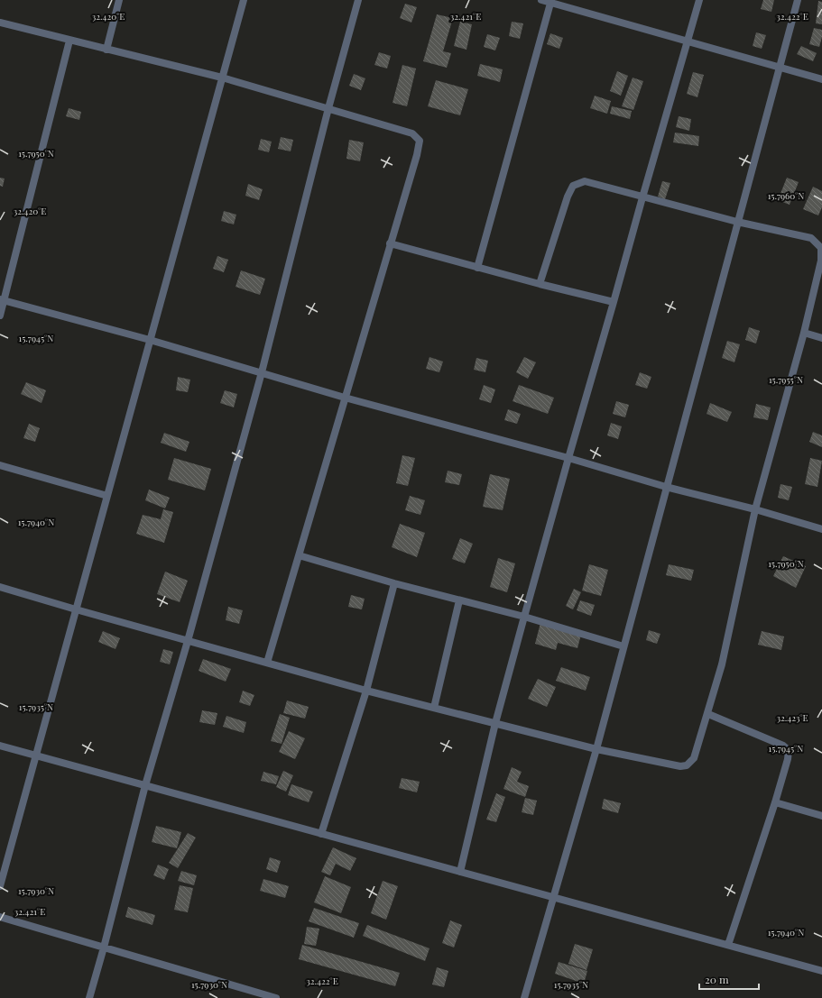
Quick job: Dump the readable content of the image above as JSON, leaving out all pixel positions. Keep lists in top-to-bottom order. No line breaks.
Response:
{"scale_bar":"20 m","coordinates":["32.420°E","32.421°E","32.422°E","15.7950°N","15.7960°N","15.7945°N","15.7955°N","15.7940°N","15.7935°N","32.423°E","15.7930°N"]}
